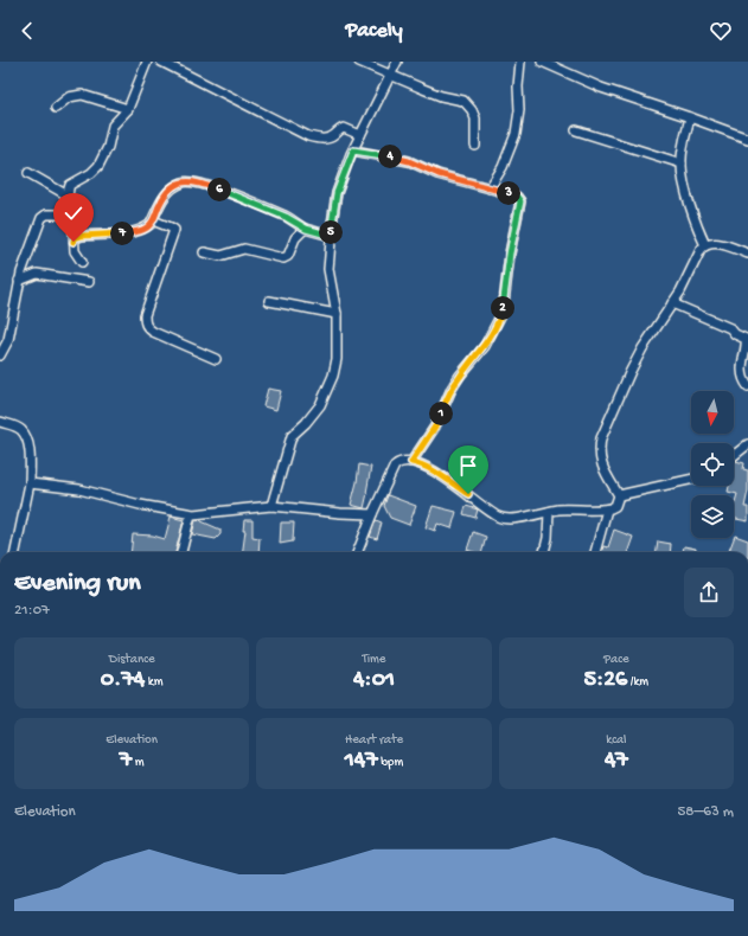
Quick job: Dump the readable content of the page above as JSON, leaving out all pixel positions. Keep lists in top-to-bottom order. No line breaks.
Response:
{"north":"bottom","page":{"header":"Pacely","pins":["4","6","3","5","7","2","1"],"heading":["Evening run","21:07"],"stats":[["Distance","0.74 km"],["Time","4:01"],["Pace","5:26 /km"],["Elevation","7 m"],["Heart rate","147 bpm"],["kcal","47"]],"chart":["Elevation","58–63 m"]}}
